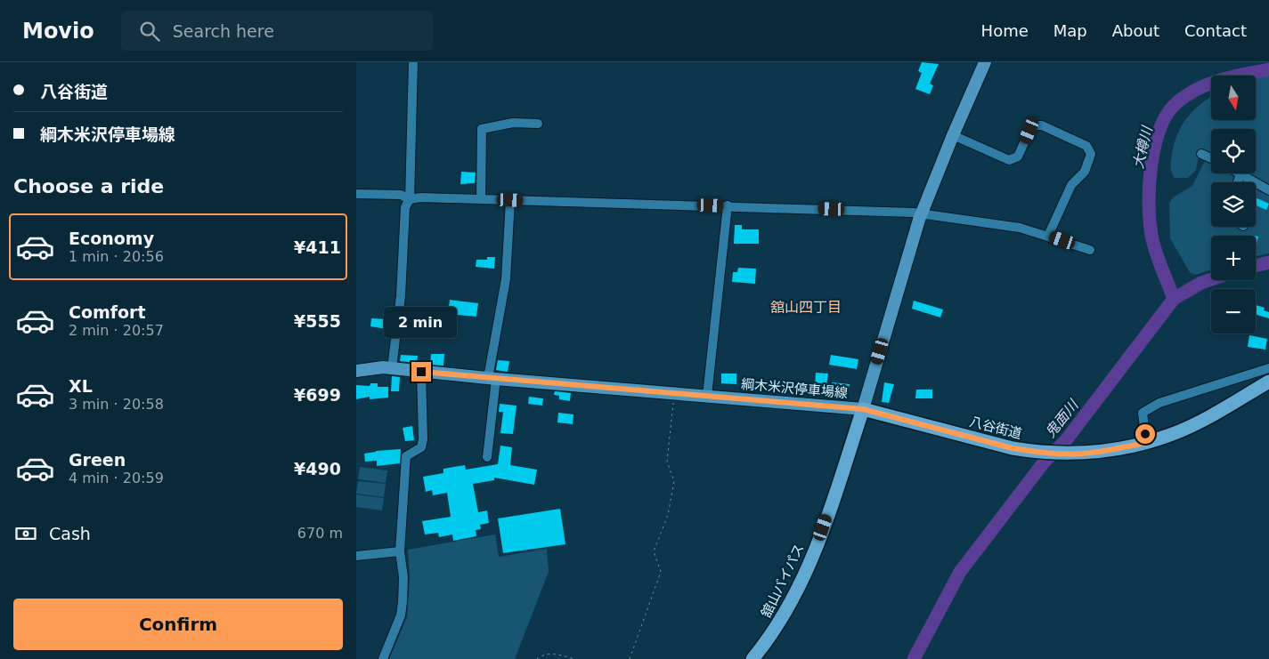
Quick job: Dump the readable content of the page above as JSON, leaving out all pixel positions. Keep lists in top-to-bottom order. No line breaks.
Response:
{"streets":{"highway":["八谷街道","舘山バイパス"],"main road":["綱木米沢停車場線"]},"crossings":[["綱木米沢停車場線","八谷街道"],["綱木米沢停車場線","舘山バイパス"],["八谷街道","舘山バイパス"]],"districts":["舘山四丁目"],"water":["大樽川","鬼面川"],"north":"bottom","page":{"header":"Movio","search":"Search here","nav":["Home","Map","About","Contact"],"banner":["八谷街道","綱木米沢停車場線"],"map_buttons":["+","−"],"heading":"Choose a ride","list":[{"name":"Economy","note":"1 min · 20:56","value":"¥411"},{"name":"Comfort","note":"2 min · 20:57","value":"¥555"},{"name":"XL","note":"3 min · 20:58","value":"¥699"},{"name":"Green","note":"4 min · 20:59","value":"¥490"}],"bubble":"2 min","pay":["Cash","670 m"],"buttons":"Confirm"}}
